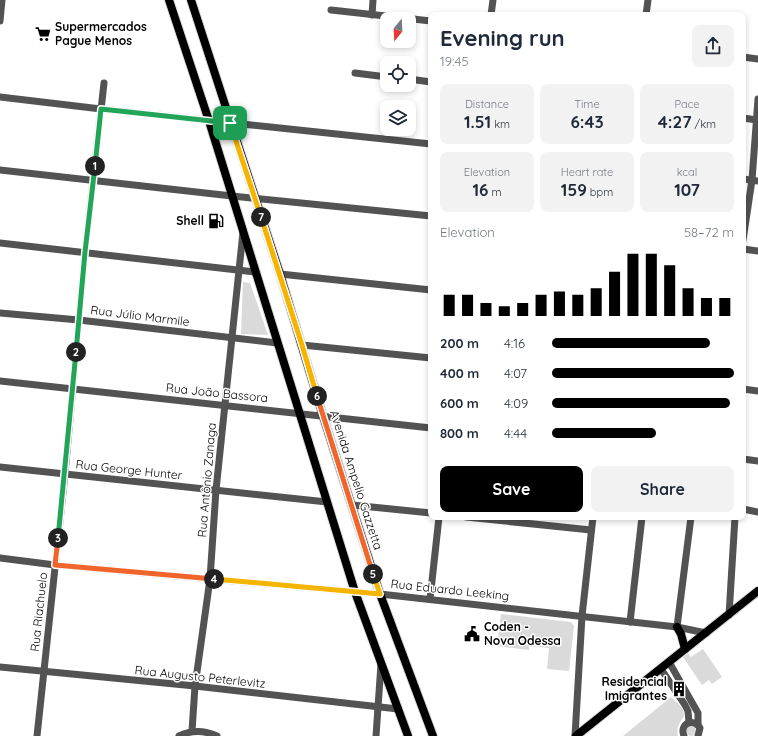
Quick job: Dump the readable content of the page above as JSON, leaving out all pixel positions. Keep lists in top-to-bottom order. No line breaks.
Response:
{"streets":{"main road":["Avenida Ampelio Gazzetta"],"street":["Rua Júlio Marmile","Rua João Bassora","Rua George Hunter","Rua Antônio Zanaga","Rua Eduardo Leeking","Rua Riachuelo","Rua Augusto Peterlevitz"]},"crossings":[["Rua Júlio Marmile","Rua Antônio Zanaga"],["Rua Júlio Marmile","Rua Riachuelo"],["Rua João Bassora","Rua Antônio Zanaga"],["Rua João Bassora","Avenida Ampelio Gazzetta"],["Rua João Bassora","Rua Riachuelo"],["Rua George Hunter","Rua Antônio Zanaga"],["Rua George Hunter","Rua Riachuelo"],["Rua Antônio Zanaga","Rua Eduardo Leeking"],["Rua Antônio Zanaga","Rua Augusto Peterlevitz"],["Avenida Ampelio Gazzetta","Rua Eduardo Leeking"],["Rua Eduardo Leeking","Rua Riachuelo"],["Rua Riachuelo","Rua Augusto Peterlevitz"]],"places":{"supermarket":["Supermercados Pague Menos"],"fuel station":["Shell"],"public building":["Coden - Nova Odessa"],"building":["Residencial Imigrantes"]},"north":"bottom","page":{"heading":["Evening run","19:45"],"stats":[["Distance","1.51 km"],["Time","6:43"],["Pace","4:27 /km"],["Elevation","16 m"],["Heart rate","159 bpm"],["kcal","107"]],"pins":["1","7","2","6","3","5","4"],"chart":["Elevation","58–72 m"],"list":[{"name":"200 m","note":"4:16"},{"name":"400 m","note":"4:07"},{"name":"600 m","note":"4:09"},{"name":"800 m","note":"4:44"}],"buttons":["Save","Share"]}}
